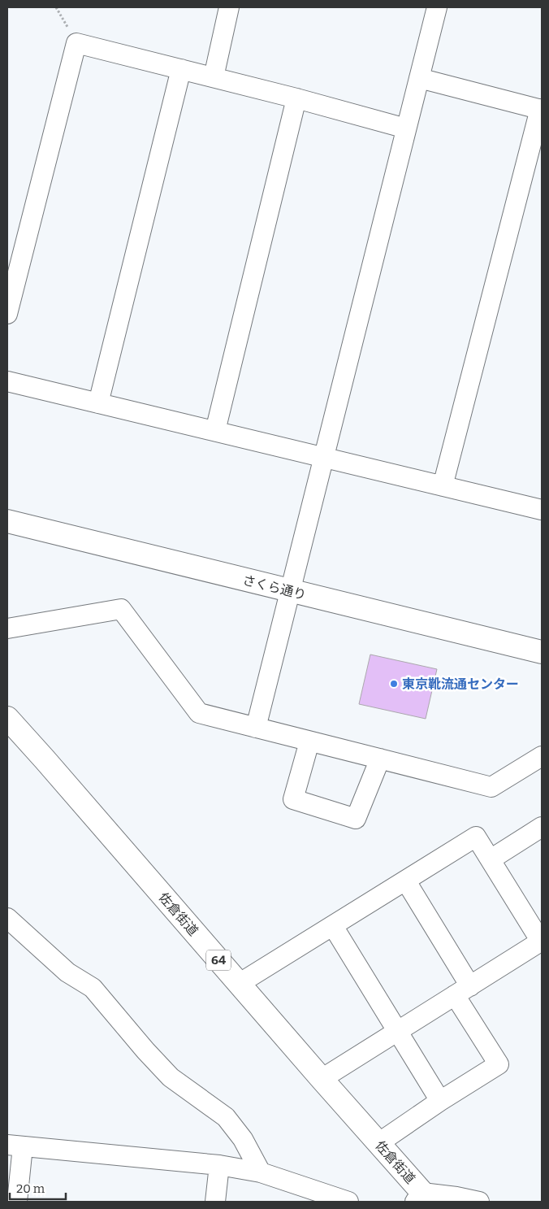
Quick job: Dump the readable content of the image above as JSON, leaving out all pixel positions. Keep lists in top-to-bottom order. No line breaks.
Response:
{"streets":{"main road":["さくら通り","佐倉街道","64"]},"places":["東京靴流通センター"],"scale_bar":"20 m"}
